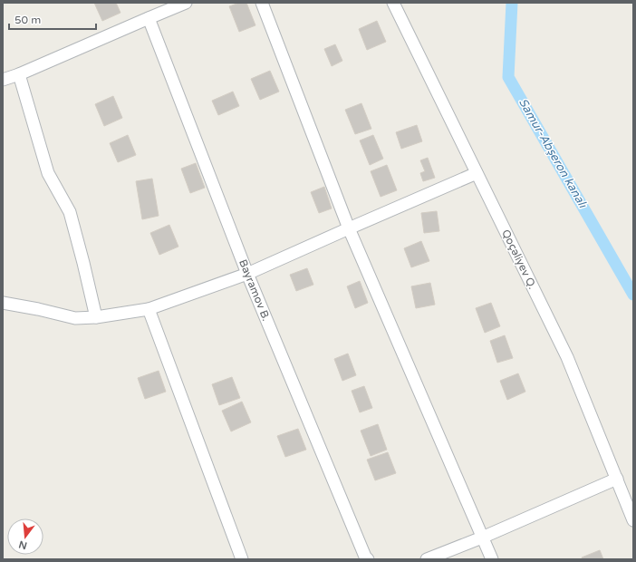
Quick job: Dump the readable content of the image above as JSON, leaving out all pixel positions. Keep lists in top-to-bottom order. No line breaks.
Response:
{"streets":{"street":["Qoçəliyev Q.","Bayramov B."]},"water":["Samur-Abşeron kanalı"],"scale_bar":"50 m","north":"bottom"}
